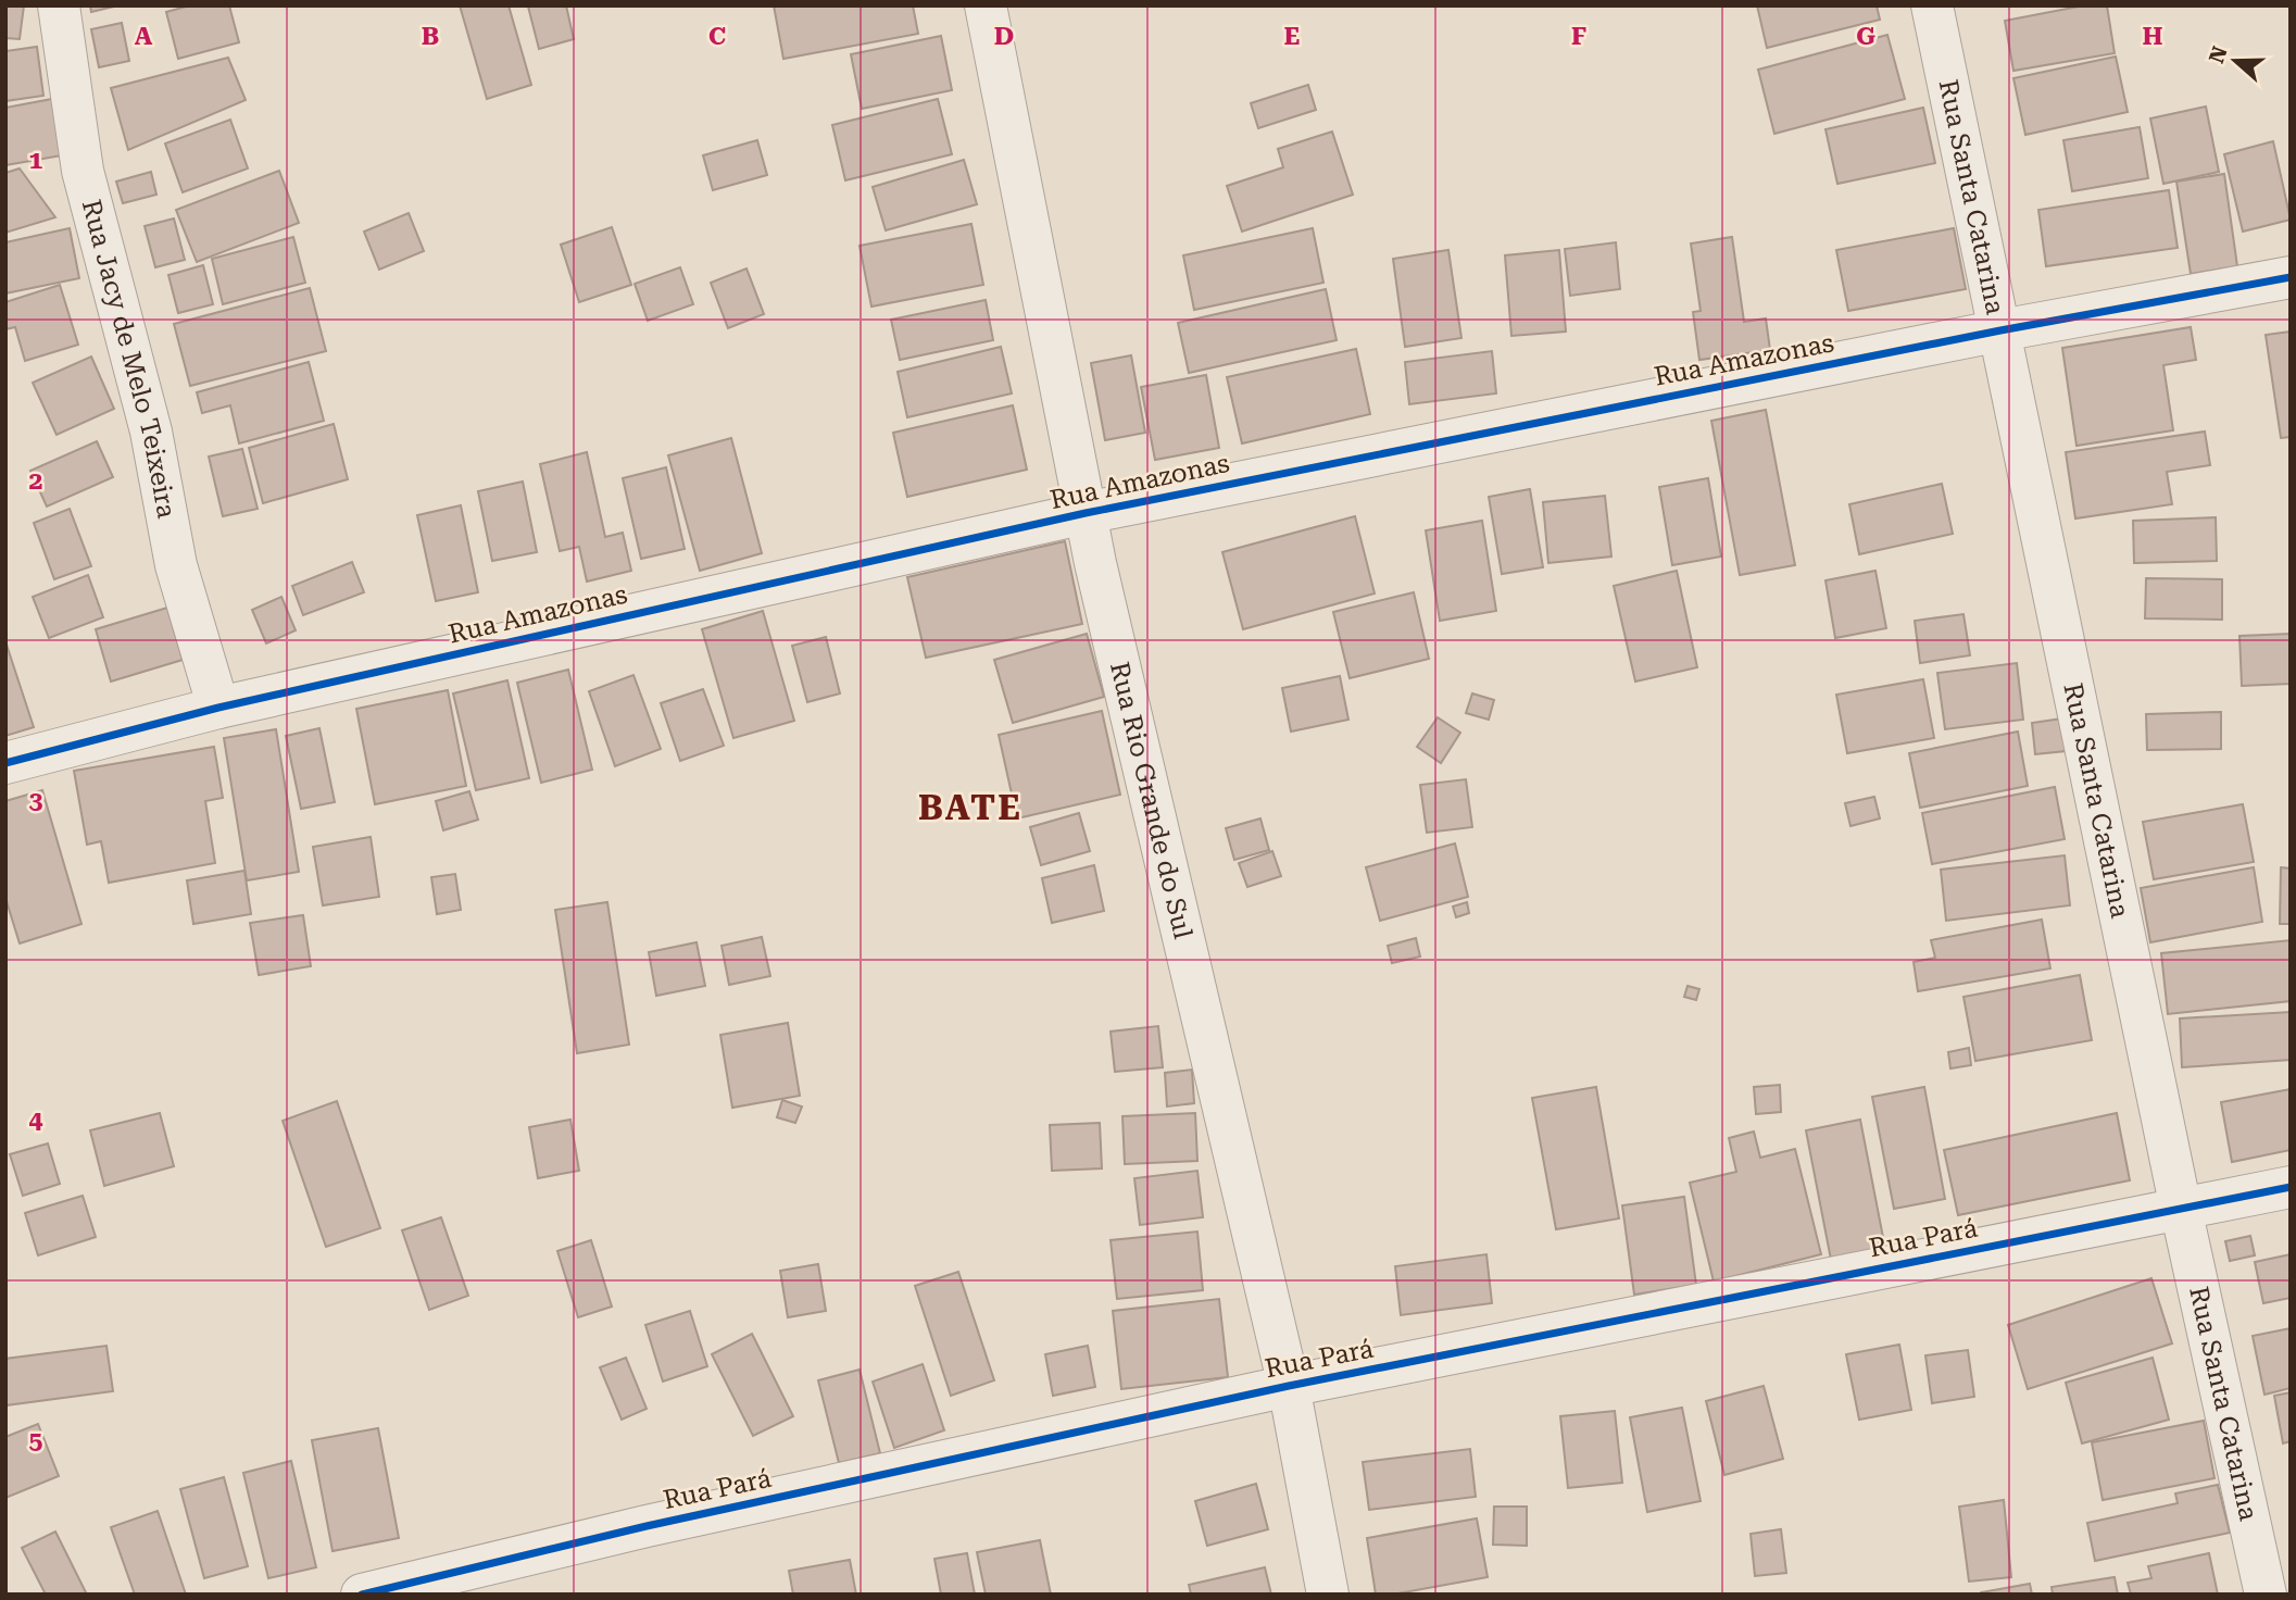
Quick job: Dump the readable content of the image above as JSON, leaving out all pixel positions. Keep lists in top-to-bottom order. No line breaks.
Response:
{"streets":{"street":["Rua Santa Catarina","Rua Jacy de Melo Teixeira","Rua Amazonas","Rua Rio Grande do Sul","Rua Pará"]},"crossings":[["Rua Santa Catarina","Rua Amazonas"],["Rua Santa Catarina","Rua Pará"],["Rua Jacy de Melo Teixeira","Rua Amazonas"],["Rua Amazonas","Rua Rio Grande do Sul"],["Rua Rio Grande do Sul","Rua Pará"]],"districts":["BATE"],"north":"left","grid":{"columns":["A","B","C","D","E","F","G","H"],"rows":["1","2","3","4","5"]}}
